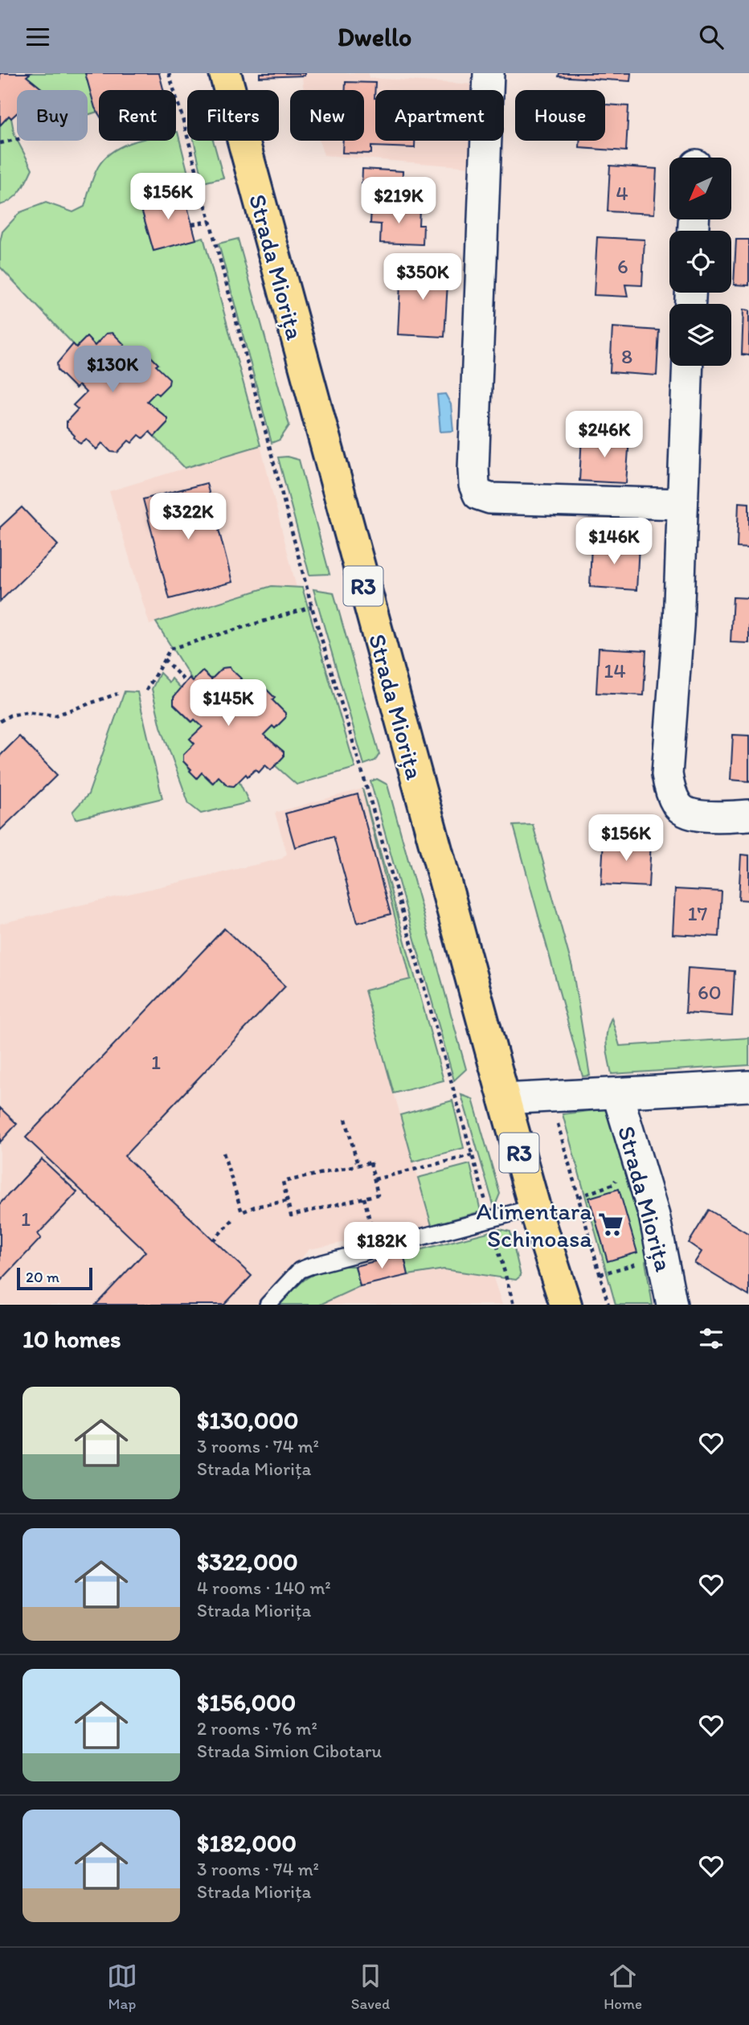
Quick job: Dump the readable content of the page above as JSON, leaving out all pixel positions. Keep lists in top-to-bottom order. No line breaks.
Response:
{"streets":{"main road":["Strada Miorița","R3"]},"places":{"supermarket":["Alimentara Schinoasa"]},"house_numbers":["4","6","8","14","17","60","1","1"],"scale_bar":"20 m","north":"bottom left","page":{"header":"Dwello","chip":["Buy","Rent","Filters","New","Apartment","House"],"price":["$156K","$219K","$350K","$130K","$246K","$322K","$146K","$145K","$156K","$182K"],"scale":"20 m","heading":"10 homes","list":[{"name":"$130,000","note":"3 rooms · 74 m² · Strada Miorița"},{"name":"$322,000","note":"4 rooms · 140 m² · Strada Miorița"},{"name":"$156,000","note":"2 rooms · 76 m² · Strada Simion Cibotaru"},{"name":"$182,000","note":"3 rooms · 74 m² · Strada Miorița"}],"tabs":["Map","Saved","Home"]}}
